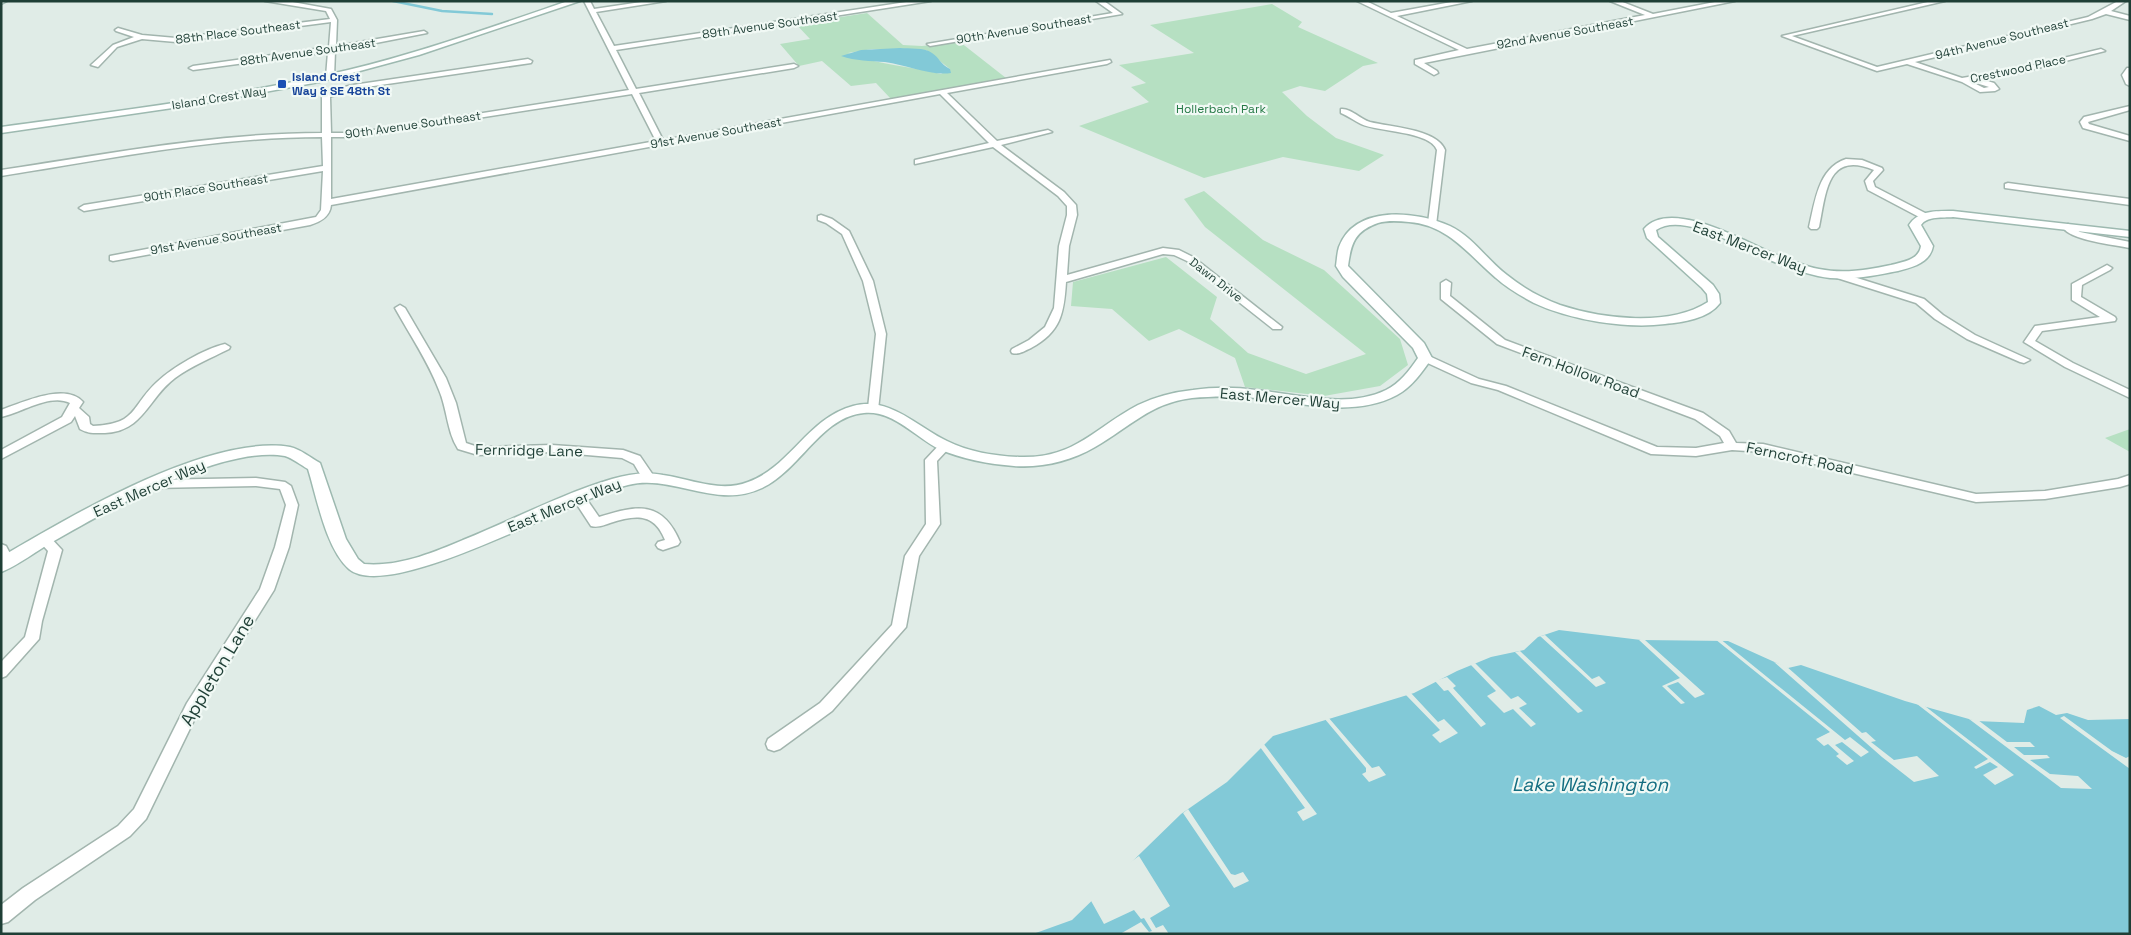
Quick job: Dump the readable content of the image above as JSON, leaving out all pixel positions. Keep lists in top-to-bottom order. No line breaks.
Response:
{"streets":{"street":["89th Avenue Southeast","90th Avenue Southeast","88th Place Southeast","92nd Avenue Southeast","94th Avenue Southeast","88th Avenue Southeast","Crestwood Place","Island Crest Way","91st Avenue Southeast","90th Place Southeast","East Mercer Way","Dawn Drive","Fern Hollow Road","Fernridge Lane","Ferncroft Road","Appleton Lane"]},"crossings":[["94th Avenue Southeast","Crestwood Place"],["East Mercer Way","Fernridge Lane"],["East Mercer Way","Ferncroft Road"],["East Mercer Way","Appleton Lane"],["Fern Hollow Road","Ferncroft Road"]],"water":["Lake Washington"],"parks":["Hollerbach Park"],"places":{"transit":["Island Crest Way & SE 48th St"]}}
